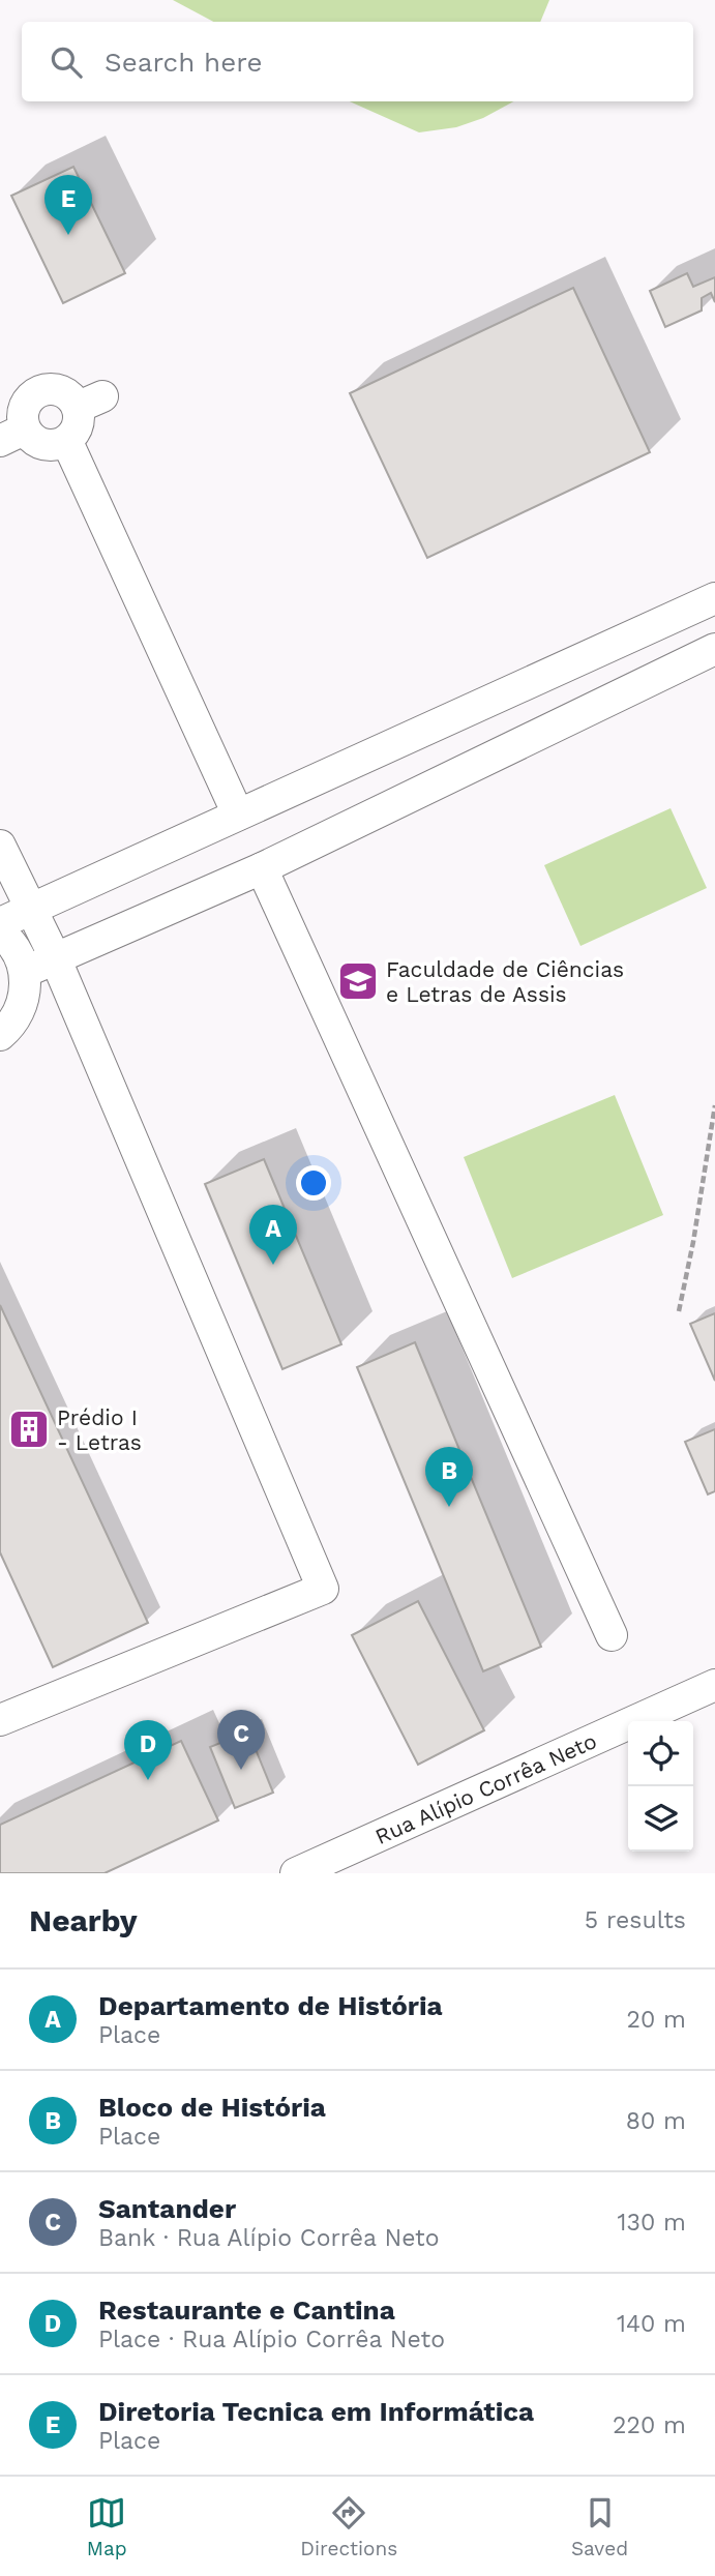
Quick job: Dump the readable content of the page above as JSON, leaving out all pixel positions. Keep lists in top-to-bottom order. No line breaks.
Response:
{"streets":{"street":["Rua Alípio Corrêa Neto"]},"places":{"school or university":["Faculdade de Ciências e Letras de Assis"],"building":["Prédio I - Letras"]},"page":{"search":"Search here","pins":["E","A","B","C","D"],"heading":["Nearby","5 results"],"list":[{"mark":"A","name":"Departamento de História","note":"Place","value":"20 m"},{"mark":"B","name":"Bloco de História","note":"Place","value":"80 m"},{"mark":"C","name":"Santander","note":"Bank · Rua Alípio Corrêa Neto","value":"130 m"},{"mark":"D","name":"Restaurante e Cantina","note":"Place · Rua Alípio Corrêa Neto","value":"140 m"},{"mark":"E","name":"Diretoria Tecnica em Informática","note":"Place","value":"220 m"}],"nav":["Map","Directions","Saved"]}}
